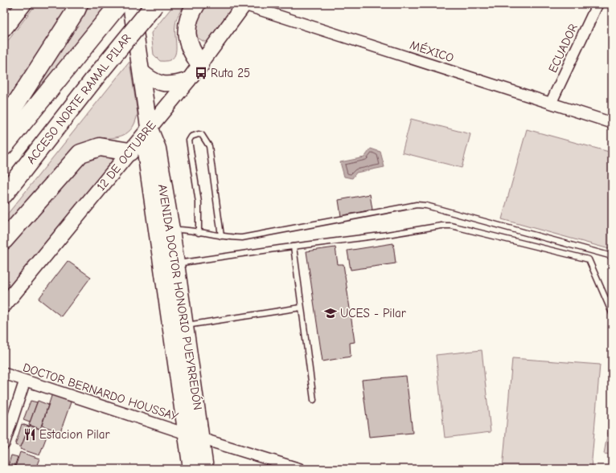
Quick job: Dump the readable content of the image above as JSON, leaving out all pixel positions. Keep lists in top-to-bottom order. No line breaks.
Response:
{"streets":{"highway":["ACCESO NORTE RAMAL PILAR"],"main road":["AVENIDA DOCTOR HONORIO PUEYRREDÓN"],"street":["ECUADOR","MÉXICO","12 DE OCTUBRE","DOCTOR BERNARDO HOUSSAY"]},"crossings":[["ECUADOR","MÉXICO"],["MÉXICO","12 DE OCTUBRE"],["12 DE OCTUBRE","AVENIDA DOCTOR HONORIO PUEYRREDÓN"],["AVENIDA DOCTOR HONORIO PUEYRREDÓN","DOCTOR BERNARDO HOUSSAY"]],"places":{"bus stop":["Ruta 25"],"school or university":["UCES - Pilar"],"restaurant":["Estacion Pilar"]}}
